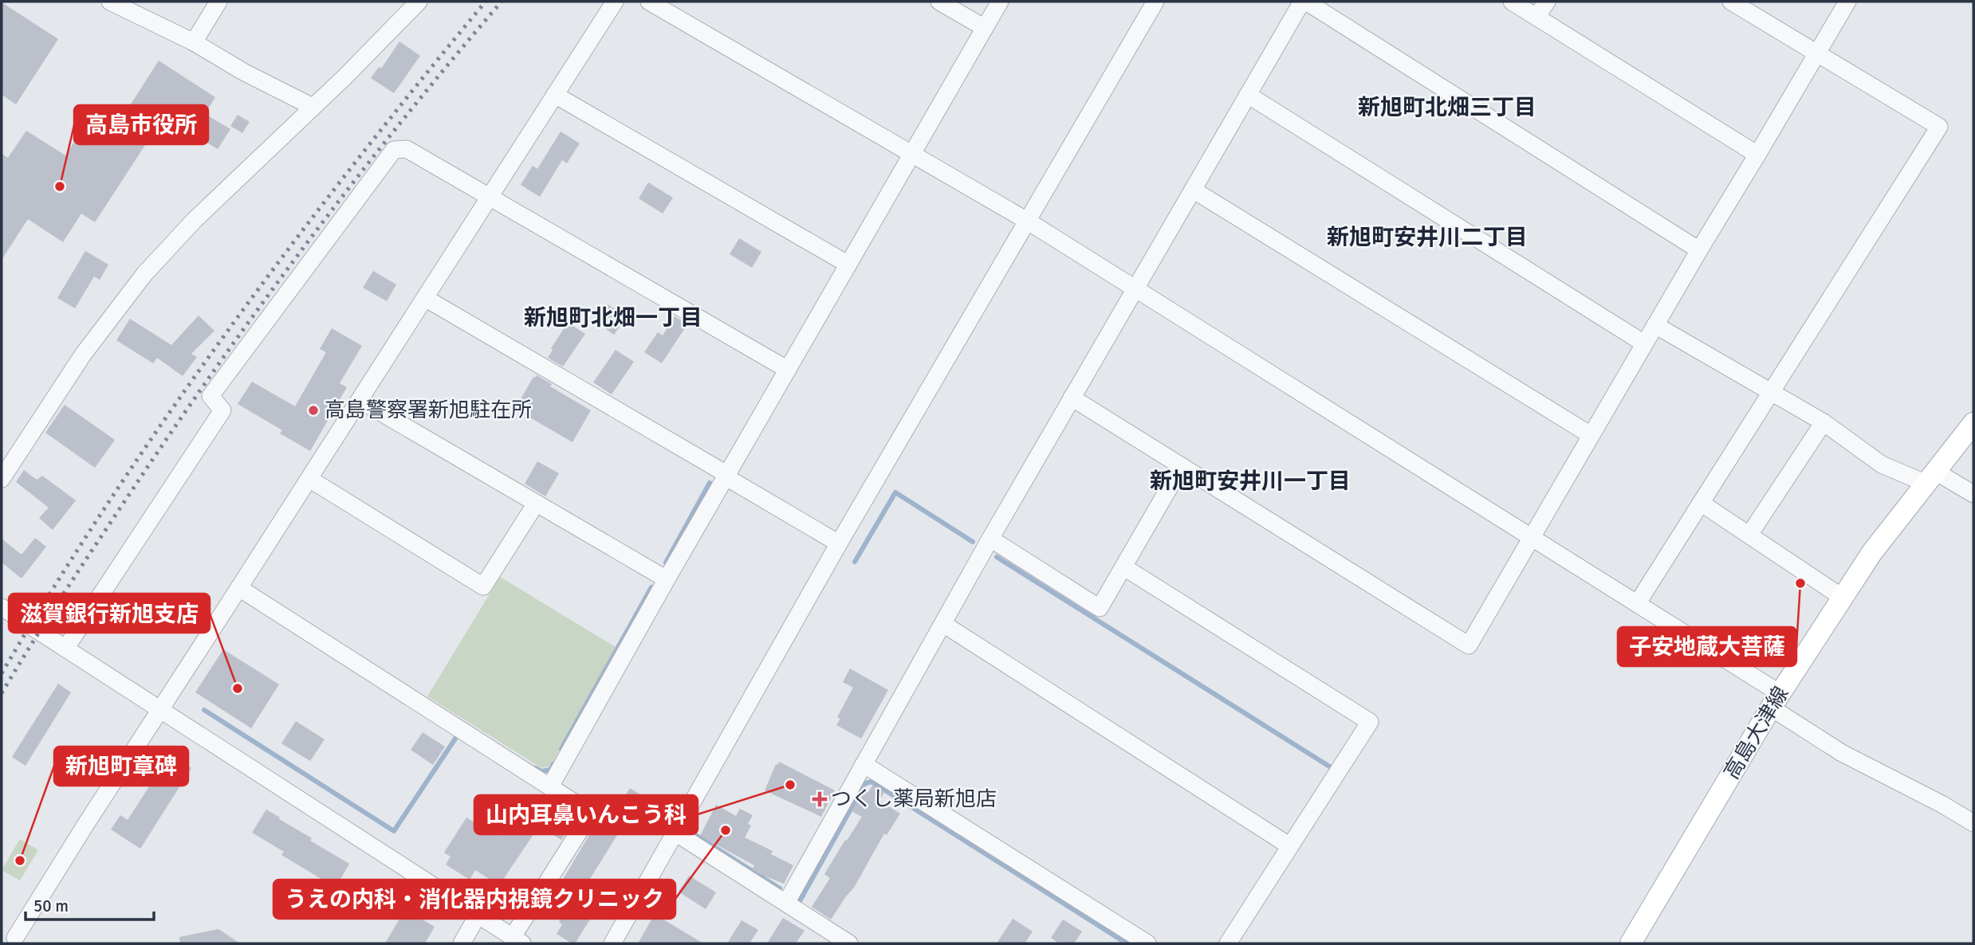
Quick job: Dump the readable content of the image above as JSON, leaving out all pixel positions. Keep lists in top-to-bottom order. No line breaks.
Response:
{"streets":{"main road":["高島大津線"]},"districts":["新旭町北畑三丁目","新旭町安井川二丁目","新旭町北畑一丁目","新旭町安井川一丁目"],"places":{"other":["高島市役所","高島警察署新旭駐在所","子安地蔵大菩薩","滋賀銀行新旭支店","山内耳鼻いんこう科","うえの内科・消化器内視鏡クリニック","新旭町章碑"],"health":["つくし薬局新旭店"]},"scale_bar":"50 m"}
